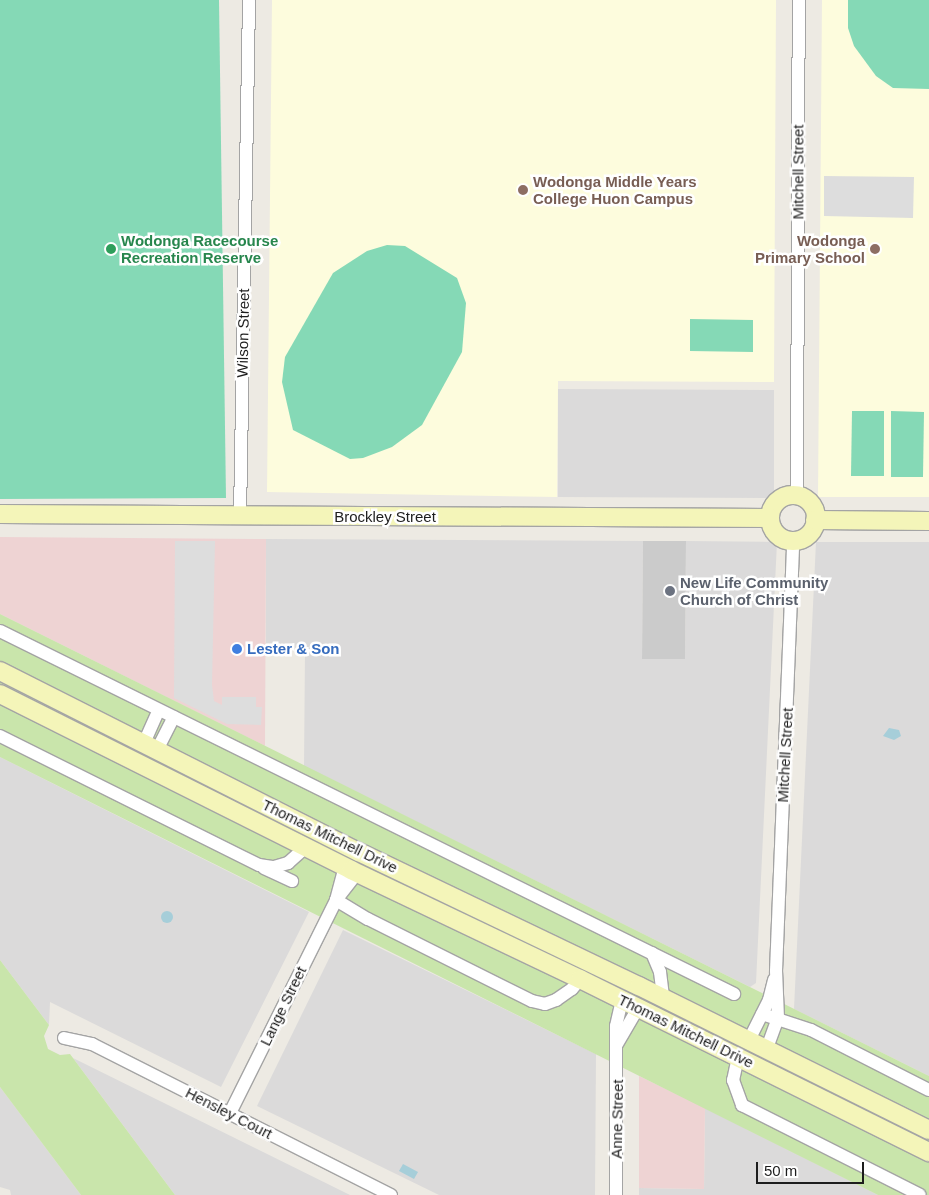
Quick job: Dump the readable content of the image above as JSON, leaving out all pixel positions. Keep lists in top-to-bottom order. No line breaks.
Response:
{"streets":{"main road":["Brockley Street","Thomas Mitchell Drive"],"street":["Mitchell Street","Wilson Street","Lange Street","Hensley Court","Anne Street"]},"crossings":[["Mitchell Street","Brockley Street"],["Mitchell Street","Thomas Mitchell Drive"],["Wilson Street","Brockley Street"],["Thomas Mitchell Drive","Lange Street"],["Thomas Mitchell Drive","Anne Street"],["Lange Street","Hensley Court"]],"places":["Wodonga Middle Years College Huon Campus","Wodonga Racecourse Recreation Reserve","Wodonga Primary School","New Life Community Church of Christ","Lester & Son"],"scale_bar":"50 m"}
